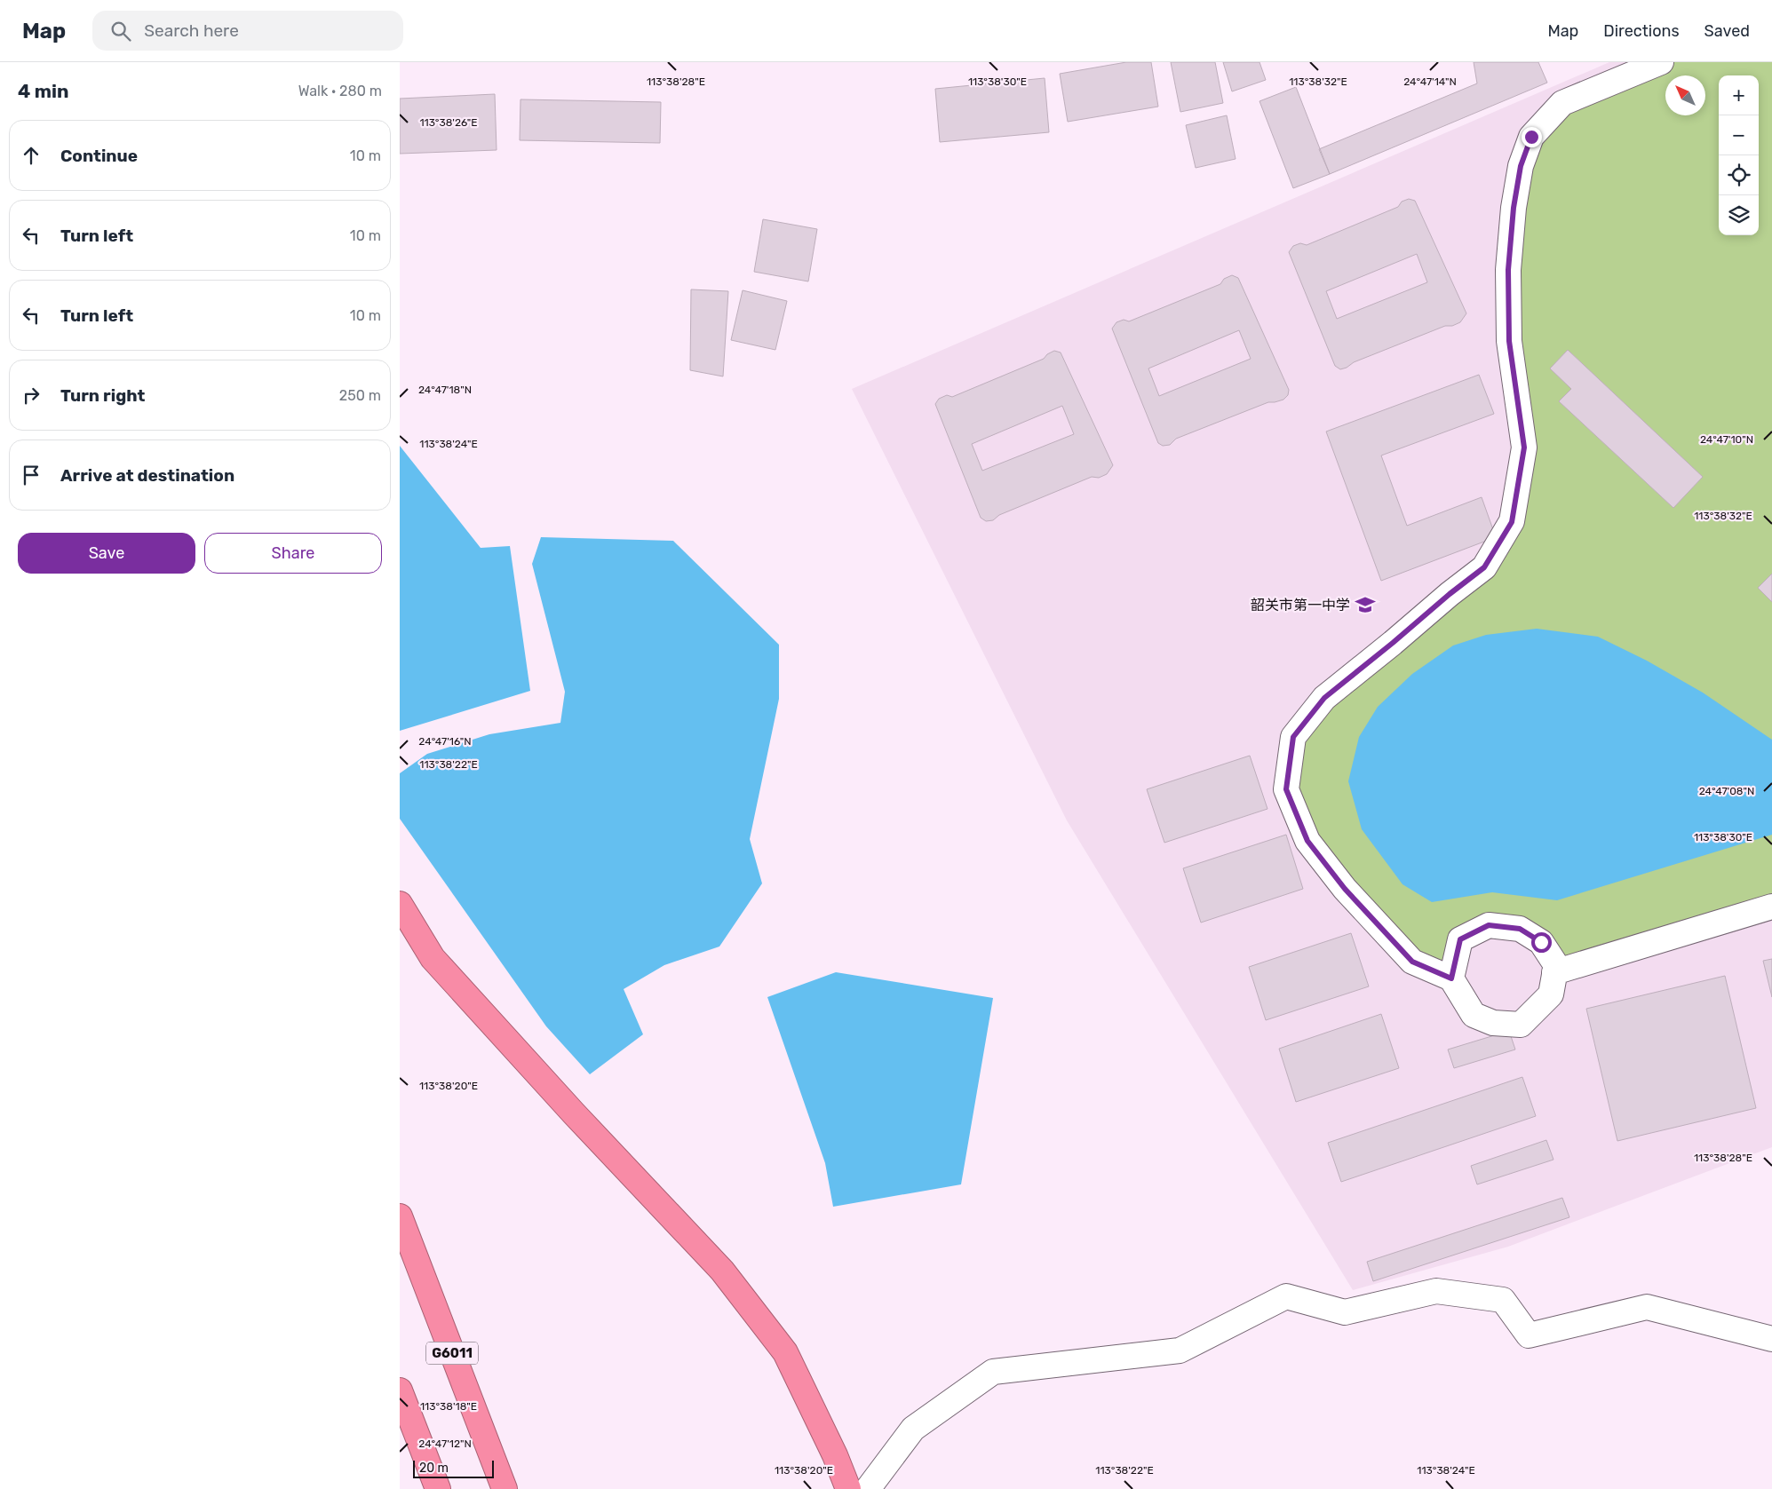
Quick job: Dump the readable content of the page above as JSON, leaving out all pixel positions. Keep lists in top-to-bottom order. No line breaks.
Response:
{"streets":{"highway":["G6011"]},"places":{"school or university":["韶关市第一中学"]},"scale_bar":"20 m","north":"top left","page":{"header":"Map","search":"Search here","nav":["Map","Directions","Saved"],"heading":["4 min","Walk · 280 m"],"map_buttons":["+","−"],"list":[["Continue","10 m"],["Turn left","10 m"],["Turn left","10 m"],["Turn right","250 m"],"Arrive at destination"],"buttons":["Save","Share"],"scale":"20 m"},"coordinates":["113°38'28\"E","113°38'30\"E","113°38'32\"E","24°47'14\"N","113°38'26\"E","24°47'18\"N","24°47'10\"N","113°38'24\"E","24°47'16\"N","113°38'22\"E","24°47'08\"N","113°38'20\"E","113°38'18\"E","24°47'12\"N"]}
